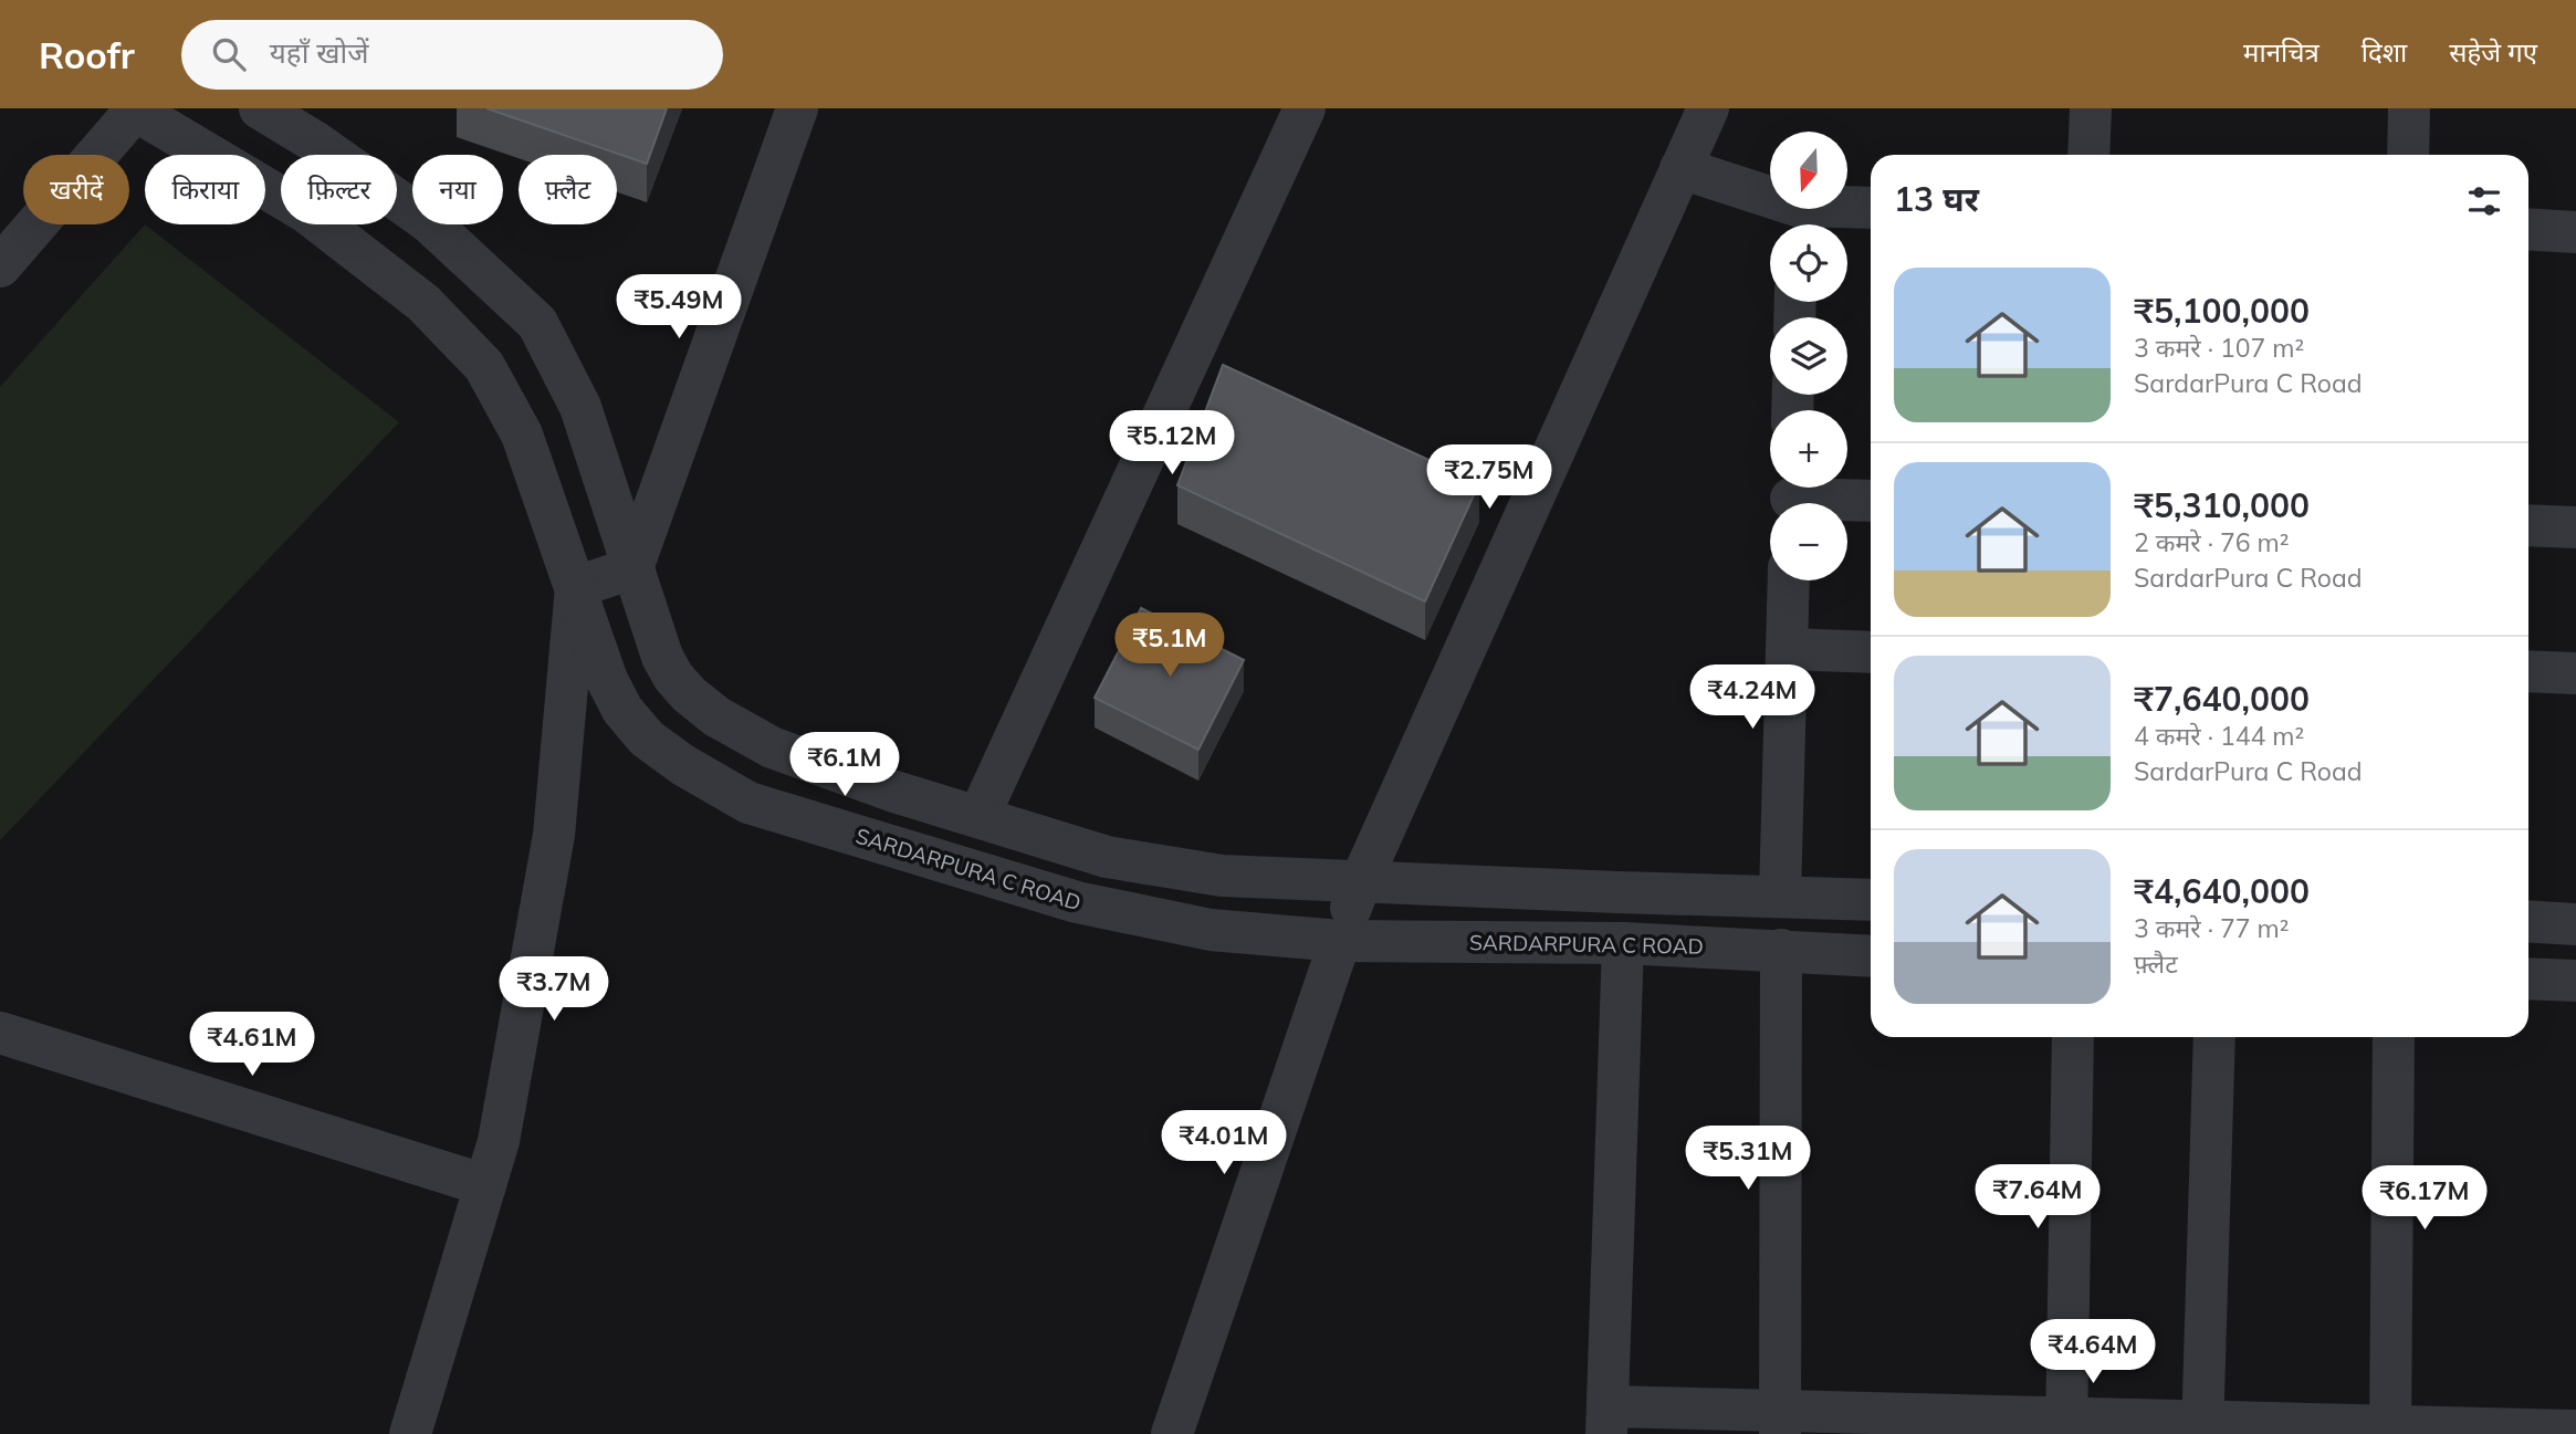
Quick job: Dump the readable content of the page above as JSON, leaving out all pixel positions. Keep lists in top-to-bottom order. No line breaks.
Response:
{"streets":{"street":["SARDARPURA C ROAD"]},"north":"bottom","page":{"header":"Roofr","search":"यहाँ खोजें","nav":["मानचित्र","दिशा","सहेजे गए"],"map_buttons":["+","−"],"chip":["खरीदें","किराया","फ़िल्टर","नया","फ़्लैट"],"heading":"13 घर","list":[{"name":"₹5,100,000","note":"3 कमरे · 107 m² · SardarPura C Road"},{"name":"₹5,310,000","note":"2 कमरे · 76 m² · SardarPura C Road"},{"name":"₹7,640,000","note":"4 कमरे · 144 m² · SardarPura C Road"},{"name":"₹4,640,000","note":"3 कमरे · 77 m² · फ़्लैट"}],"price":["₹5.49M","₹5.12M","₹2.75M","₹5.1M","₹4.24M","₹6.1M","₹3.7M","₹4.61M","₹4.01M","₹5.31M","₹7.64M","₹6.17M","₹4.64M"]}}
